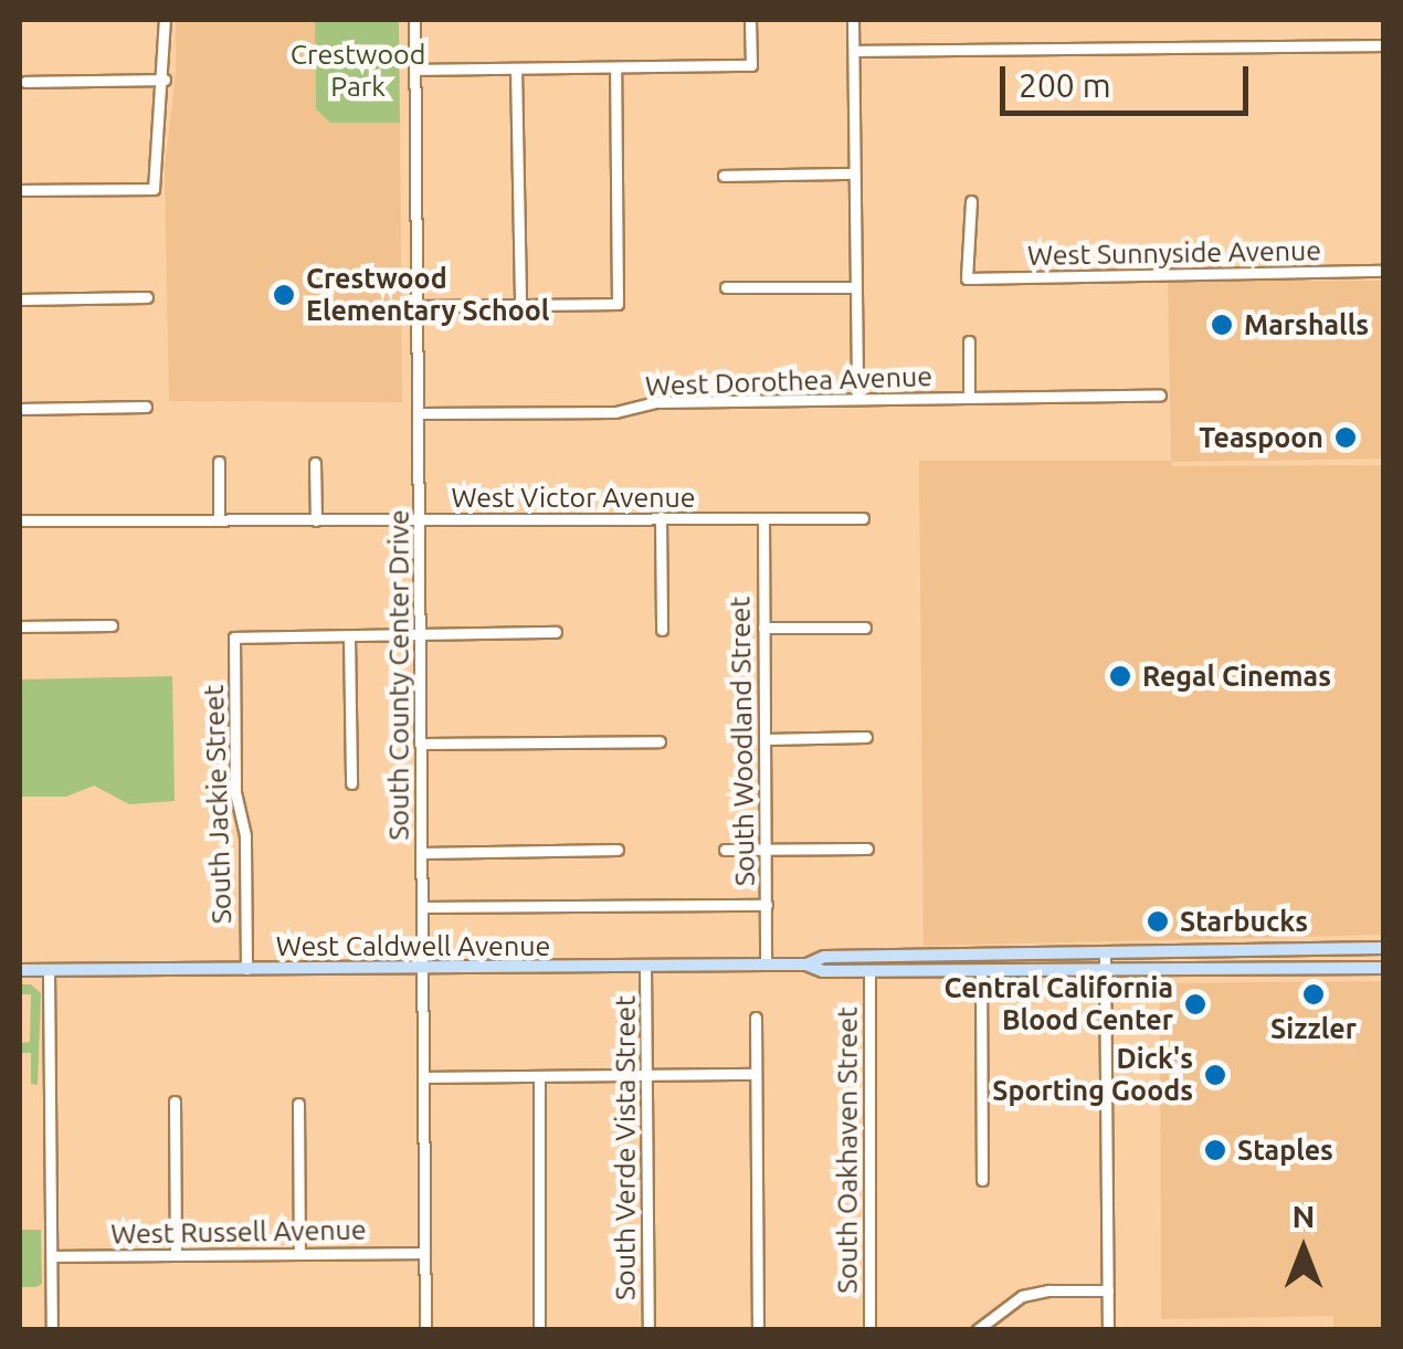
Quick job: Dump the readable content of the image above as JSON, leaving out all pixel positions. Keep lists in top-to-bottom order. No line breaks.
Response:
{"streets":{"main road":["West Caldwell Avenue"],"street":["West Sunnyside Avenue","West Dorothea Avenue","West Victor Avenue","South County Center Drive","South Woodland Street","South Jackie Street","South Verde Vista Street","South Oakhaven Street","West Russell Avenue"]},"crossings":[["West Dorothea Avenue","South County Center Drive"],["West Victor Avenue","South County Center Drive"],["West Victor Avenue","South Woodland Street"],["South County Center Drive","West Caldwell Avenue"],["South County Center Drive","West Russell Avenue"],["South Woodland Street","West Caldwell Avenue"],["South Jackie Street","West Caldwell Avenue"],["West Caldwell Avenue","South Verde Vista Street"],["West Caldwell Avenue","South Oakhaven Street"]],"parks":["Crestwood Park"],"places":["Crestwood Elementary School","Marshalls","Teaspoon","Regal Cinemas","Starbucks","Sizzler","Central California Blood Center","Dick's Sporting Goods","Staples"],"scale_bar":"200 m","north":"top"}
